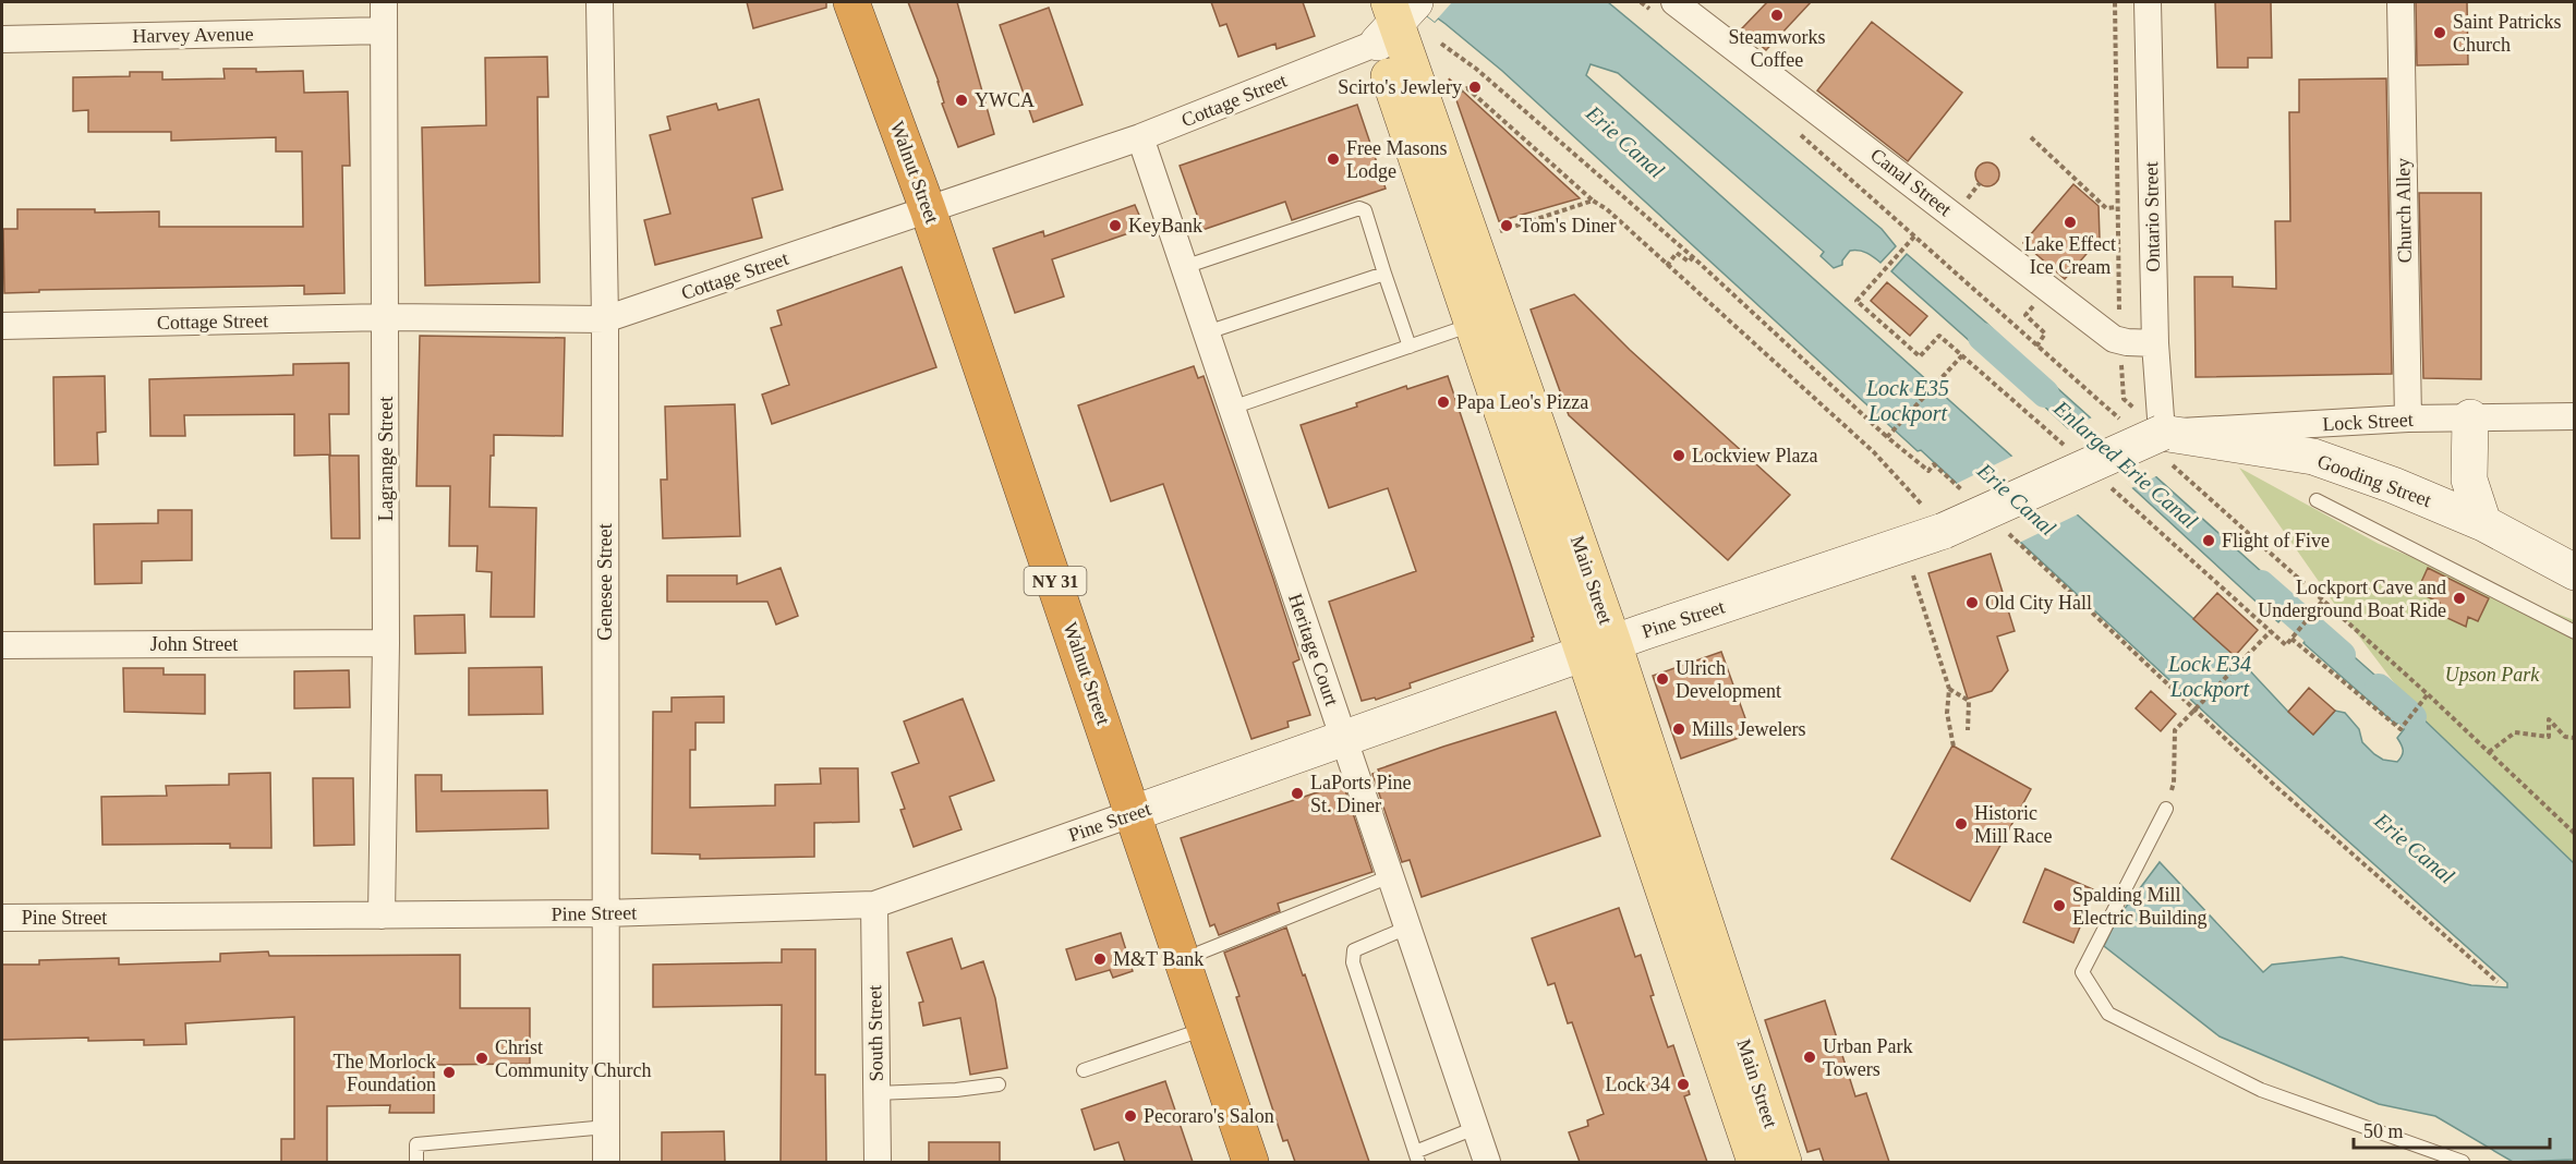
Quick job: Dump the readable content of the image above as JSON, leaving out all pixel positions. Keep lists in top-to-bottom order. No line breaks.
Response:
{"streets":{"highway":["Walnut Street","NY 31"],"main road":["Main Street"],"street":["Harvey Avenue","Cottage Street","Canal Street","Church Alley","Ontario Street","Lock Street","Lagrange Street","Gooding Street","Genesee Street","Pine Street","John Street","Heritage Court","South Street"]},"crossings":[["Harvey Avenue","Lagrange Street"],["Cottage Street","Walnut Street"],["Cottage Street","Lagrange Street"],["Cottage Street","Main Street"],["Cottage Street","Genesee Street"],["Cottage Street","Heritage Court"],["Walnut Street","Pine Street"],["Church Alley","Lock Street"],["Ontario Street","Lock Street"],["Ontario Street","Gooding Street"],["Ontario Street","Pine Street"],["Lock Street","Gooding Street"],["Lock Street","Pine Street"],["Lagrange Street","Pine Street"],["Lagrange Street","John Street"],["Gooding Street","Pine Street"],["Main Street","Pine Street"],["Genesee Street","Pine Street"],["Pine Street","Heritage Court"],["Pine Street","South Street"]],"water":["Erie Canal","Lock E35 Lockport","Enlarged Erie Canal","Lock E34 Lockport"],"parks":["Upson Park"],"places":["Steamworks Coffee","Saint Patricks Church","Scirto's Jewlery","YWCA","Free Masons Lodge","Lake Effect Ice Cream","KeyBank","Tom's Diner","Papa Leo's Pizza","Lockview Plaza","Flight of Five","Lockport Cave and Underground Boat Ride","Old City Hall","Ulrich Development","Mills Jewelers","LaPorts Pine St. Diner","Historic Mill Race","Spalding Mill Electric Building","M&T Bank","Urban Park Towers","Christ Community Church","The Morlock Foundation","Lock 34","Pecoraro's Salon"],"scale_bar":"50 m"}
